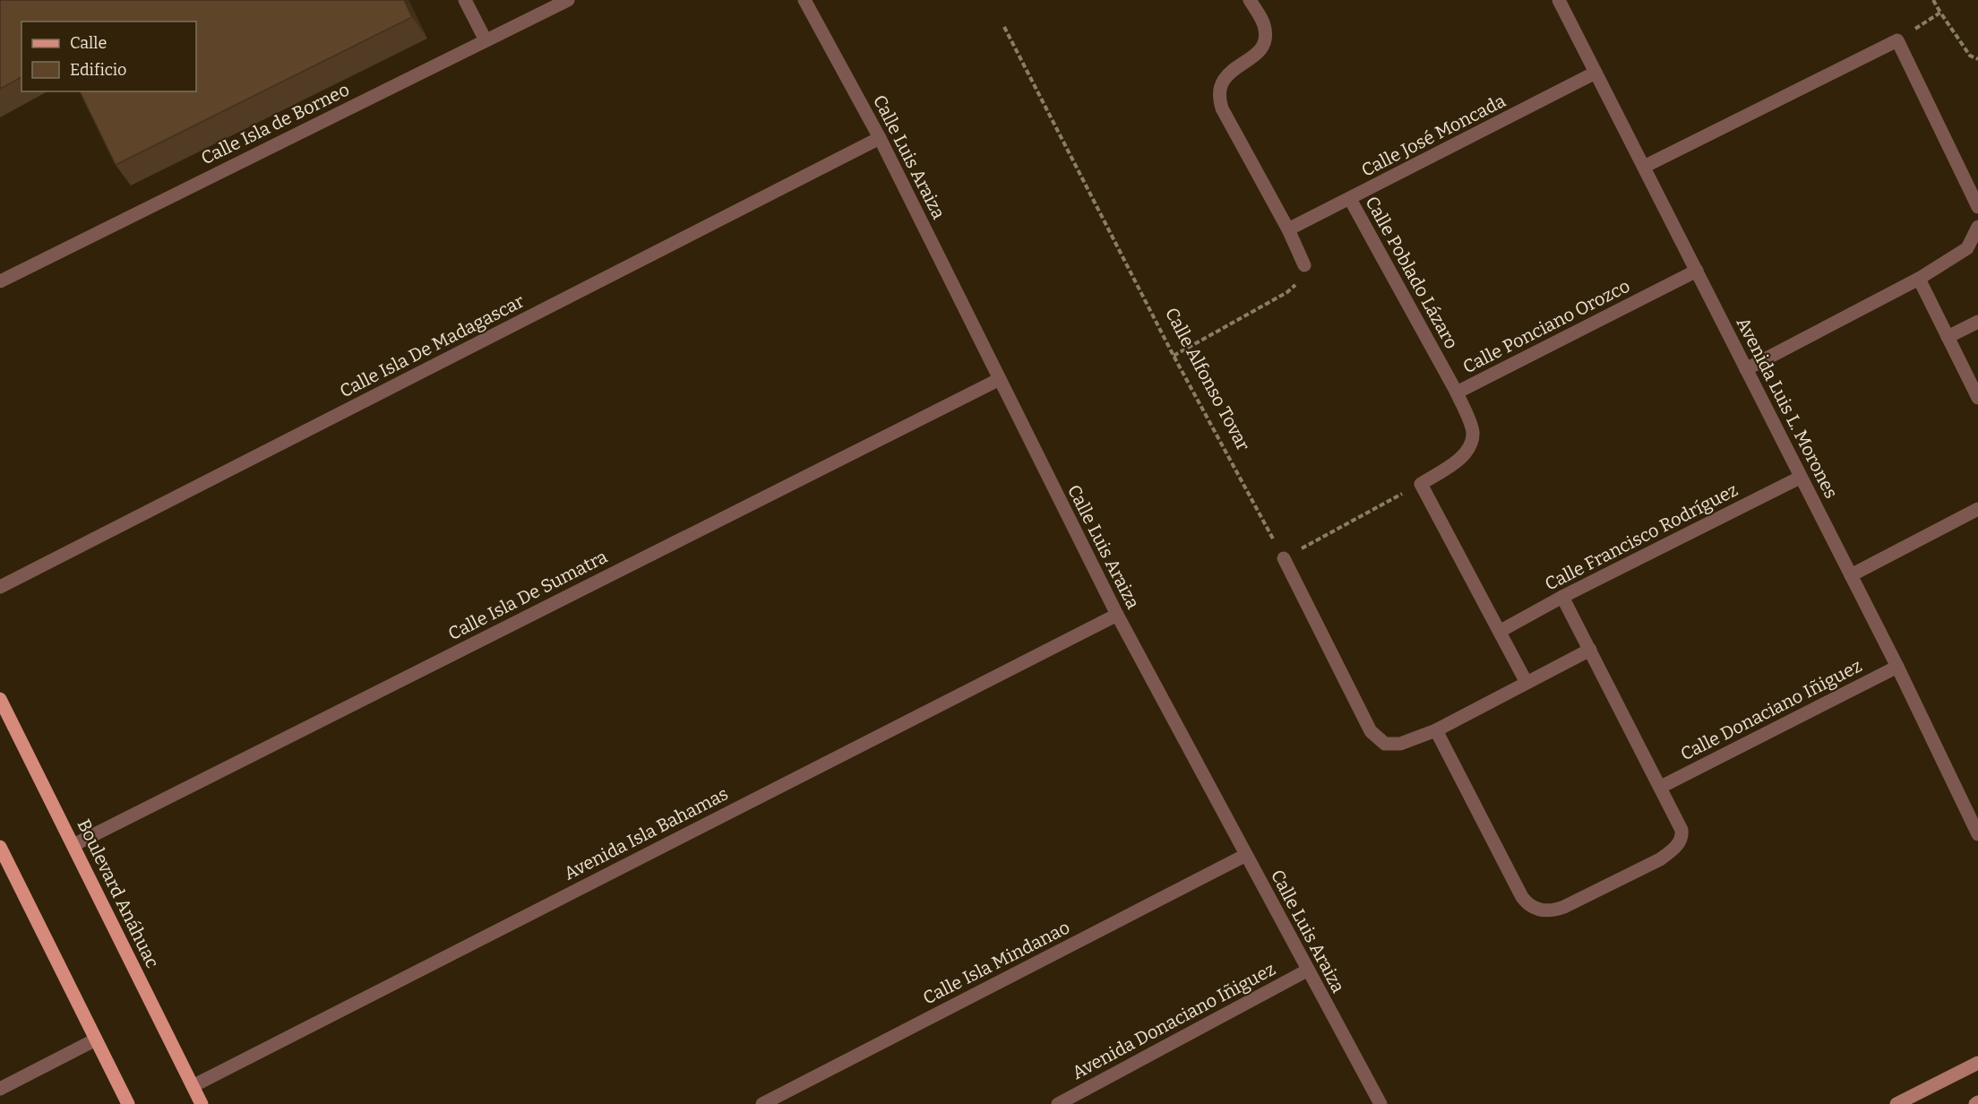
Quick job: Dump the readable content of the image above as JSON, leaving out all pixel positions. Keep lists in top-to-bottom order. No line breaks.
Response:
{"streets":{"main road":["Boulevard Anáhuac"],"street":["Calle Isla de Borneo","Calle José Moncada","Calle Luis Araiza","Calle Poblado Lázaro","Calle Ponciano Orozco","Calle Isla De Madagascar","Avenida Luis L. Morones","Calle Francisco Rodríguez","Calle Isla De Sumatra","Calle Donaciano Iñiguez","Avenida Isla Bahamas","Calle Isla Mindanao","Avenida Donaciano Iñiguez"],"path":["Calle Alfonso Tovar"]},"crossings":[["Calle José Moncada","Calle Poblado Lázaro"],["Calle José Moncada","Avenida Luis L. Morones"],["Calle Luis Araiza","Calle Isla De Madagascar"],["Calle Luis Araiza","Calle Isla De Sumatra"],["Calle Luis Araiza","Avenida Isla Bahamas"],["Calle Luis Araiza","Calle Isla Mindanao"],["Calle Luis Araiza","Avenida Donaciano Iñiguez"],["Calle Poblado Lázaro","Calle Ponciano Orozco"],["Calle Ponciano Orozco","Avenida Luis L. Morones"],["Avenida Luis L. Morones","Calle Francisco Rodríguez"],["Avenida Luis L. Morones","Calle Donaciano Iñiguez"],["Calle Isla De Sumatra","Boulevard Anáhuac"],["Avenida Isla Bahamas","Boulevard Anáhuac"]],"legend":["Calle","Edificio"]}
